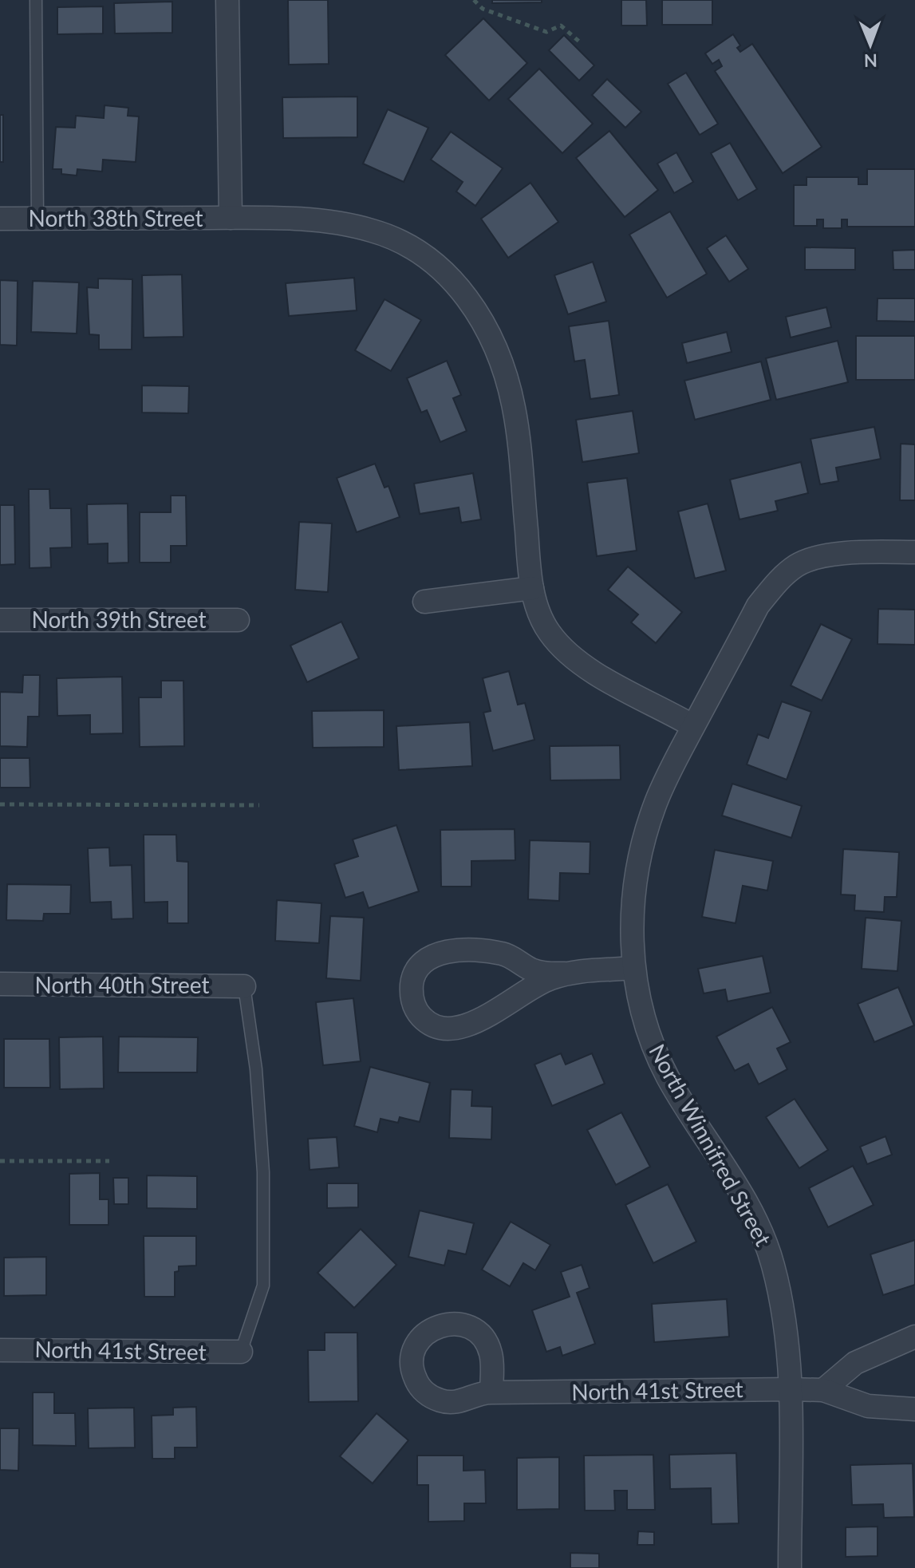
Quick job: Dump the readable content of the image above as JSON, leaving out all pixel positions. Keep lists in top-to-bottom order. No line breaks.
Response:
{"streets":{"street":["North 38th Street","North 39th Street","North 40th Street","North Winnifred Street","North 41st Street"]},"crossings":[["North Winnifred Street","North 41st Street"]],"north":"bottom"}
